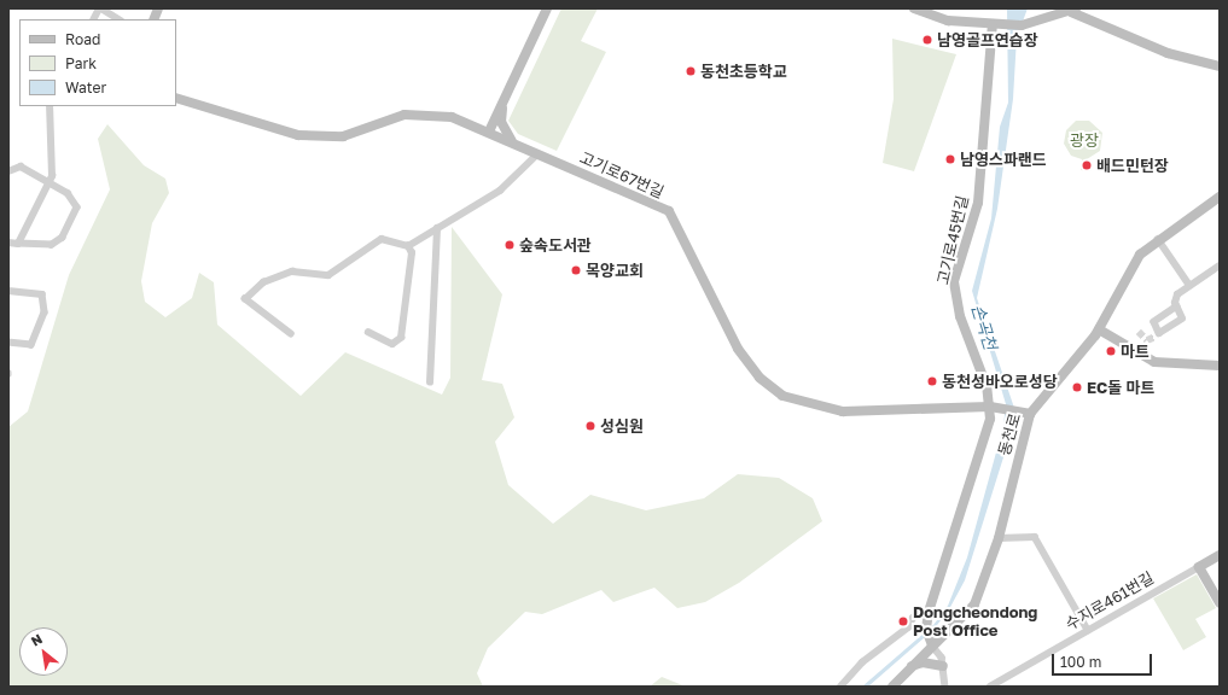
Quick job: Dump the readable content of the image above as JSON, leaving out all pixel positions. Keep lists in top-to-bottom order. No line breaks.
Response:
{"streets":{"street":["고기로67번길","고기로45번길","동천로","수지로461번길"]},"crossings":[["고기로67번길","고기로45번길"],["고기로67번길","동천로"]],"water":["손곡천"],"parks":["광장"],"places":["남영골프연습장","동천초등학교","남영스파랜드","배드민턴장","숲속도서관","목양교회","마트","동천성바오로성당","EC돌 마트","성심원","Dongcheondong Post Office"],"legend":["Road","Park","Water"],"scale_bar":"100 m","north":"top left"}
